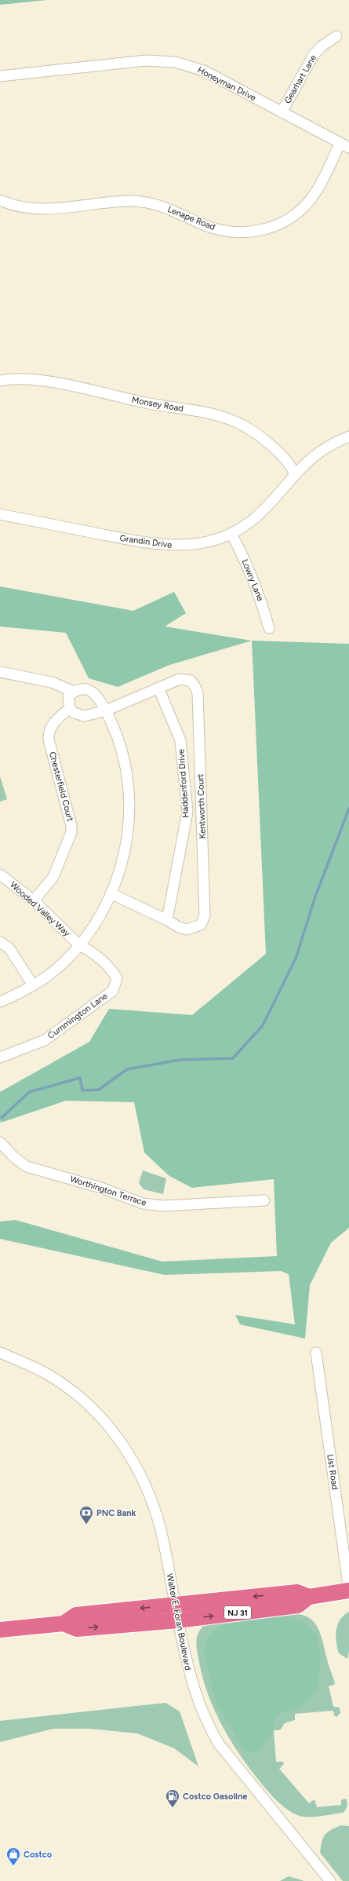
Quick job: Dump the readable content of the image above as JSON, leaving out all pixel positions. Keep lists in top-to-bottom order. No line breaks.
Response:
{"streets":{"highway":["NJ 31"],"street":["Gearhart Lane","Honeyman Drive","Lenape Road","Monsey Road","Grandin Drive","Lowry Lane","Haddenford Drive","Chesterfield Court","Kentworth Court","Wooded Valley Way","Cummington Lane","Worthington Terrace","List Road","Walter E. Foran Boulevard"]},"crossings":[["Gearhart Lane","Honeyman Drive"],["Honeyman Drive","Lenape Road"],["Monsey Road","Grandin Drive"],["Grandin Drive","Lowry Lane"],["Haddenford Drive","Kentworth Court"],["Chesterfield Court","Kentworth Court"],["Chesterfield Court","Wooded Valley Way"],["Wooded Valley Way","Cummington Lane"],["List Road","NJ 31"],["NJ 31","Walter E. Foran Boulevard"]],"places":{"bank":["PNC Bank"],"fuel station":["Costco Gasoline"],"shop":["Costco"]}}
